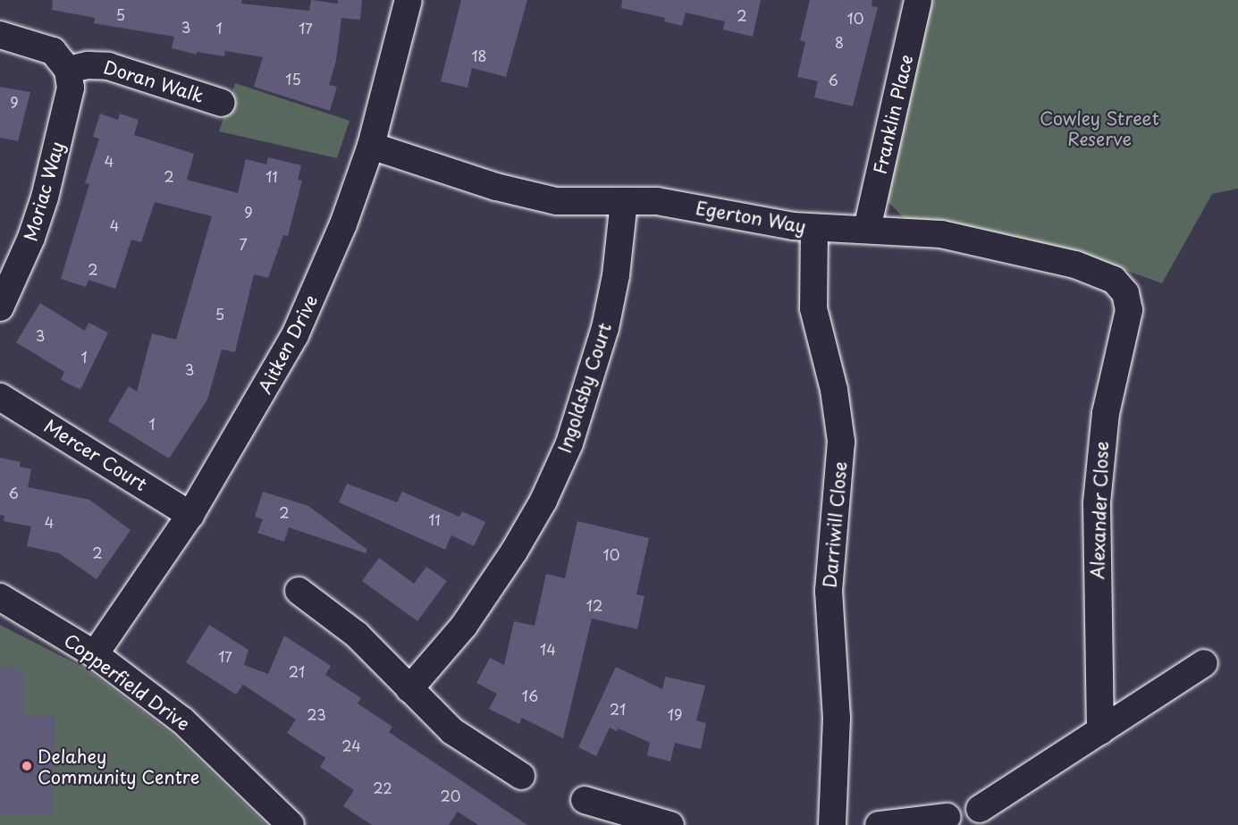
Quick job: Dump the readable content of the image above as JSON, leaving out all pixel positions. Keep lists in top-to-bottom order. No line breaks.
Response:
{"streets":{"street":["Doran Walk","Franklin Place","Moriac Way","Egerton Way","Aitken Drive","Ingoldsby Court","Mercer Court","Alexander Close","Darriwill Close","Copperfield Drive"]},"crossings":[["Doran Walk","Moriac Way"],["Franklin Place","Egerton Way"],["Egerton Way","Aitken Drive"],["Egerton Way","Ingoldsby Court"],["Egerton Way","Alexander Close"],["Egerton Way","Darriwill Close"],["Aitken Drive","Mercer Court"],["Aitken Drive","Copperfield Drive"]],"parks":["Cowley Street Reserve"],"places":["Delahey Community Centre"],"house_numbers":["5","2","10","3","1","17","8","18","15","6","9","4","2","11","9","4","7","2","5","3","1","3","1","6","2","11","4","2","10","12","14","17","21","16","21","23","19","24","22","20"]}
